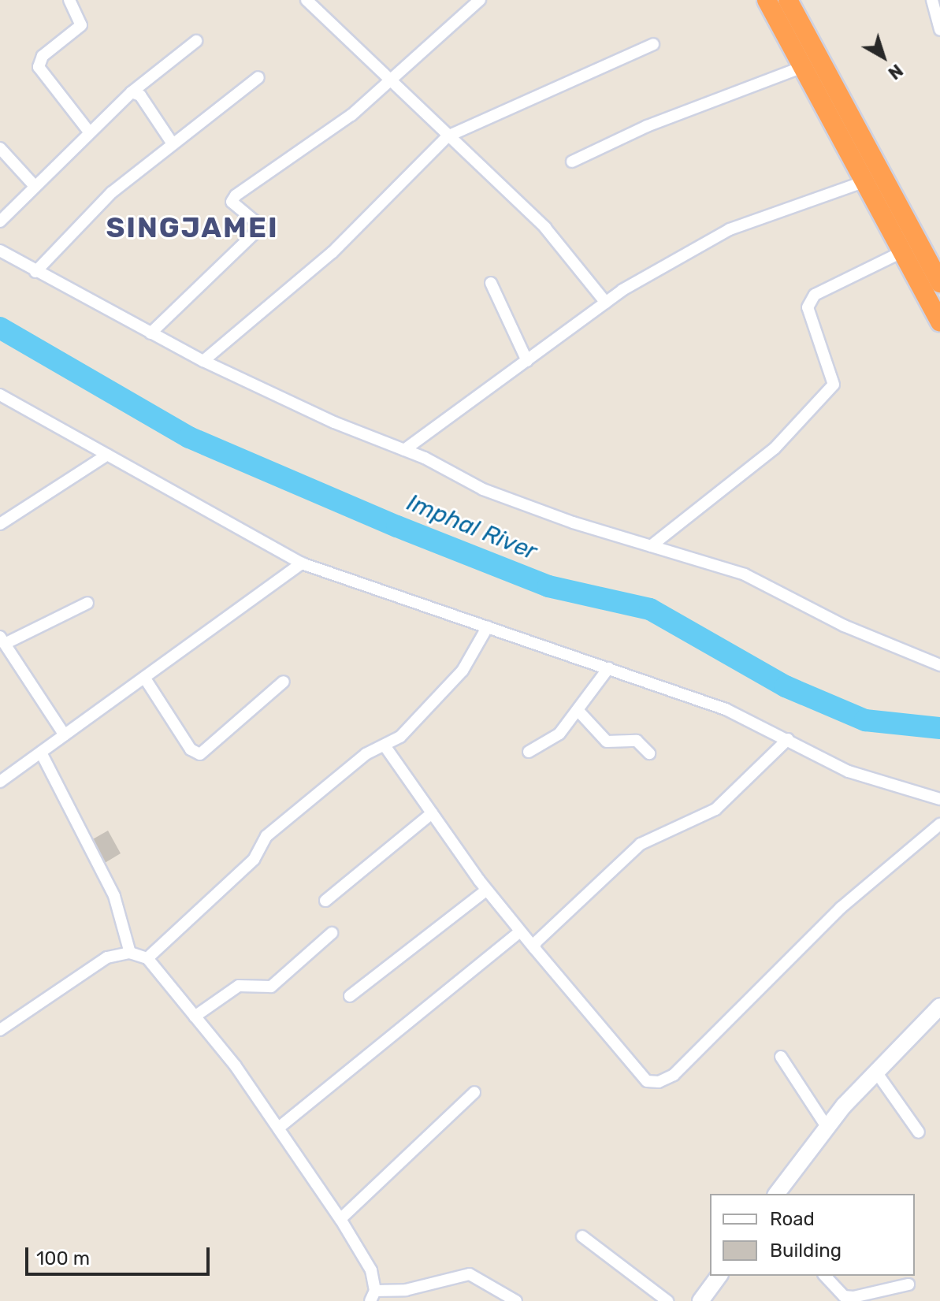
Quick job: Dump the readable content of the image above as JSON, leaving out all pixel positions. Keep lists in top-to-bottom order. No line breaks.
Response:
{"districts":["SINGJAMEI"],"water":["Imphal River"],"legend":["Road","Building"],"scale_bar":"100 m","north":"bottom right"}
